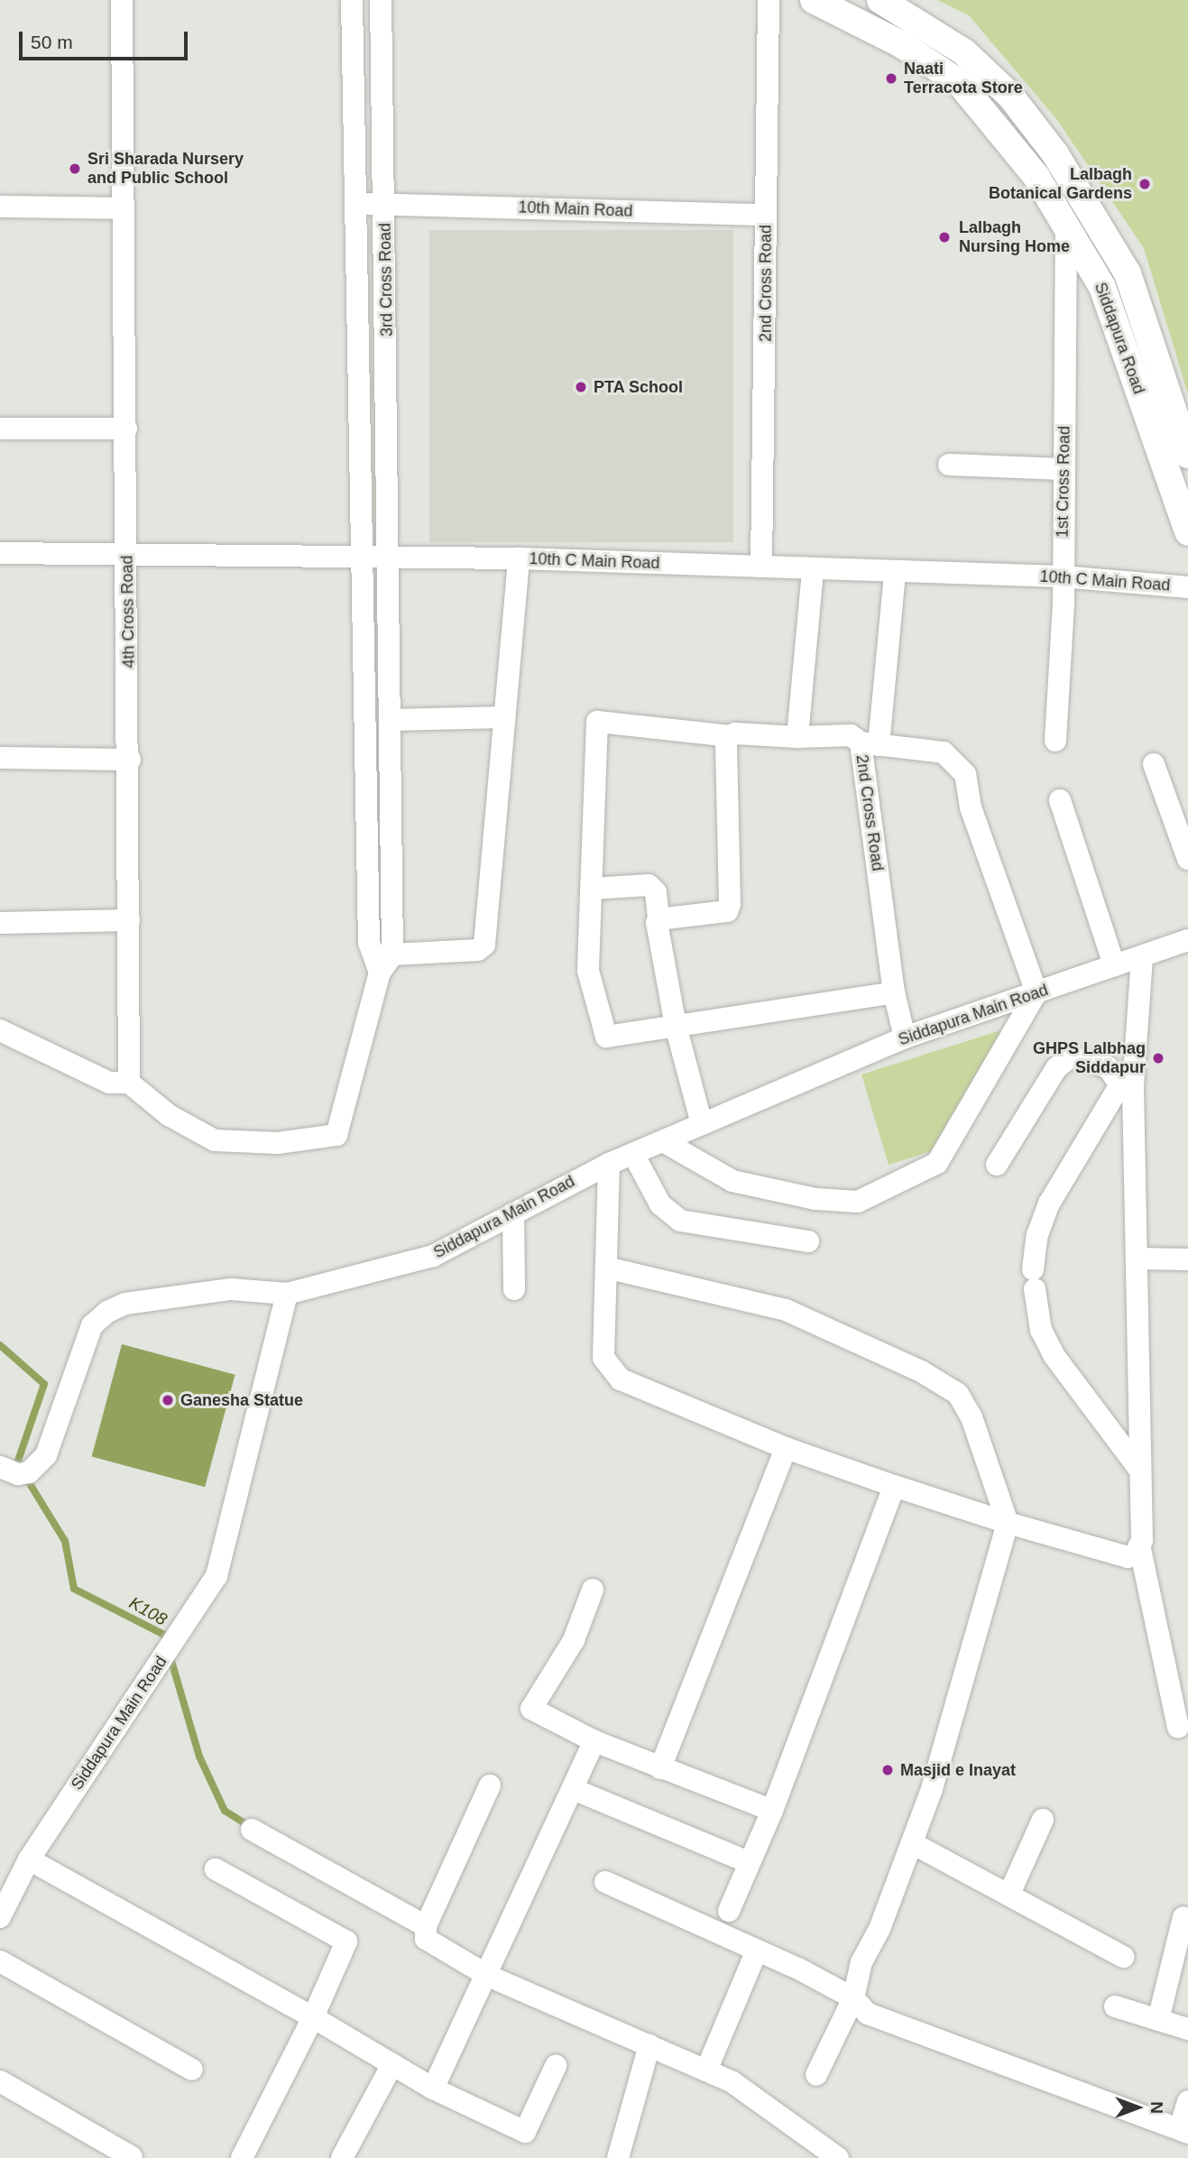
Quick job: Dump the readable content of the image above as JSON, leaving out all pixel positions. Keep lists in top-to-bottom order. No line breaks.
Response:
{"streets":{"main road":["Siddapura Road"],"street":["10th Main Road","3rd Cross Road","2nd Cross Road","1st Cross Road","10th C Main Road","4th Cross Road","Siddapura Main Road"]},"crossings":[["10th Main Road","3rd Cross Road"],["10th Main Road","2nd Cross Road"],["3rd Cross Road","10th C Main Road"],["3rd Cross Road","4th Cross Road"],["2nd Cross Road","10th C Main Road"],["2nd Cross Road","Siddapura Main Road"],["Siddapura Road","1st Cross Road"],["1st Cross Road","10th C Main Road"],["10th C Main Road","4th Cross Road"]],"water":["K108"],"places":["Naati Terracota Store","Sri Sharada Nursery and Public School","Lalbagh Botanical Gardens","Lalbagh Nursing Home","PTA School","GHPS Lalbhag Siddapur","Ganesha Statue","Masjid e Inayat"],"scale_bar":"50 m","north":"right"}
